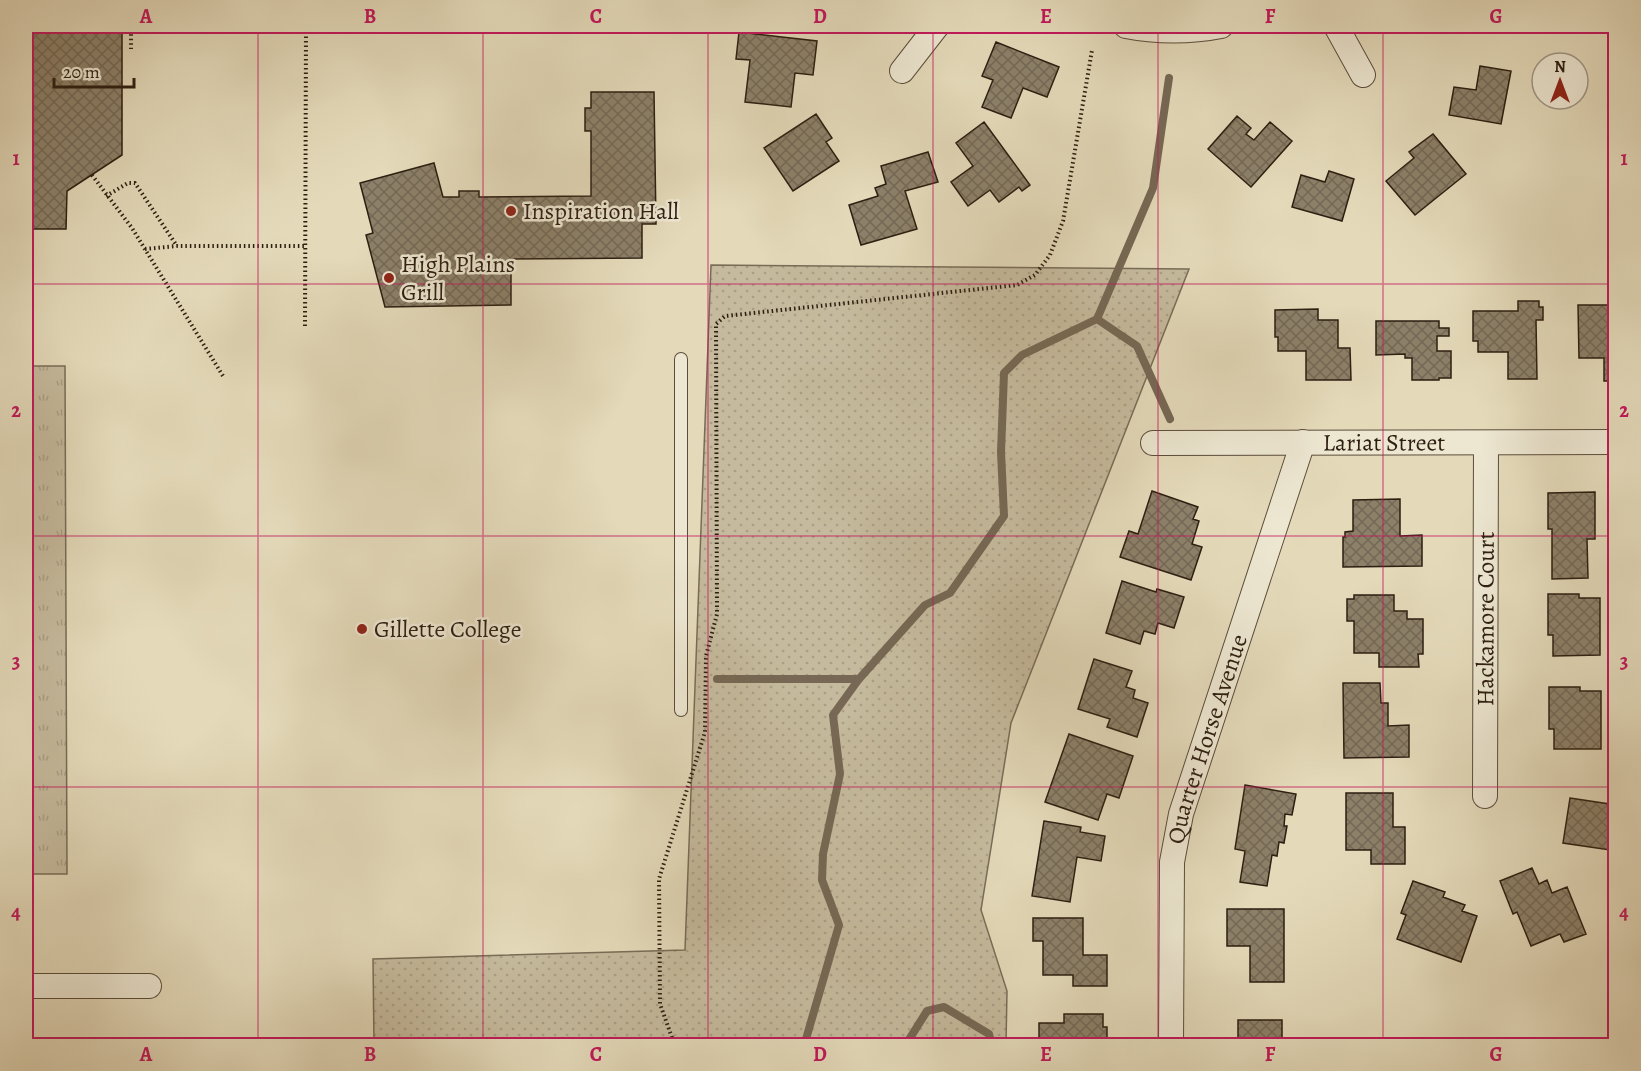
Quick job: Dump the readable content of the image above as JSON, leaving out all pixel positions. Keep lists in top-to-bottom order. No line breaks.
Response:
{"streets":{"street":["Lariat Street","Hackamore Court","Quarter Horse Avenue"]},"crossings":[["Lariat Street","Hackamore Court"],["Lariat Street","Quarter Horse Avenue"]],"places":["Inspiration Hall","High Plains Grill","Gillette College"],"scale_bar":"20 m","north":"top","grid":{"columns":["A","B","C","D","E","F","G"],"rows":["1","2","3","4"]}}
